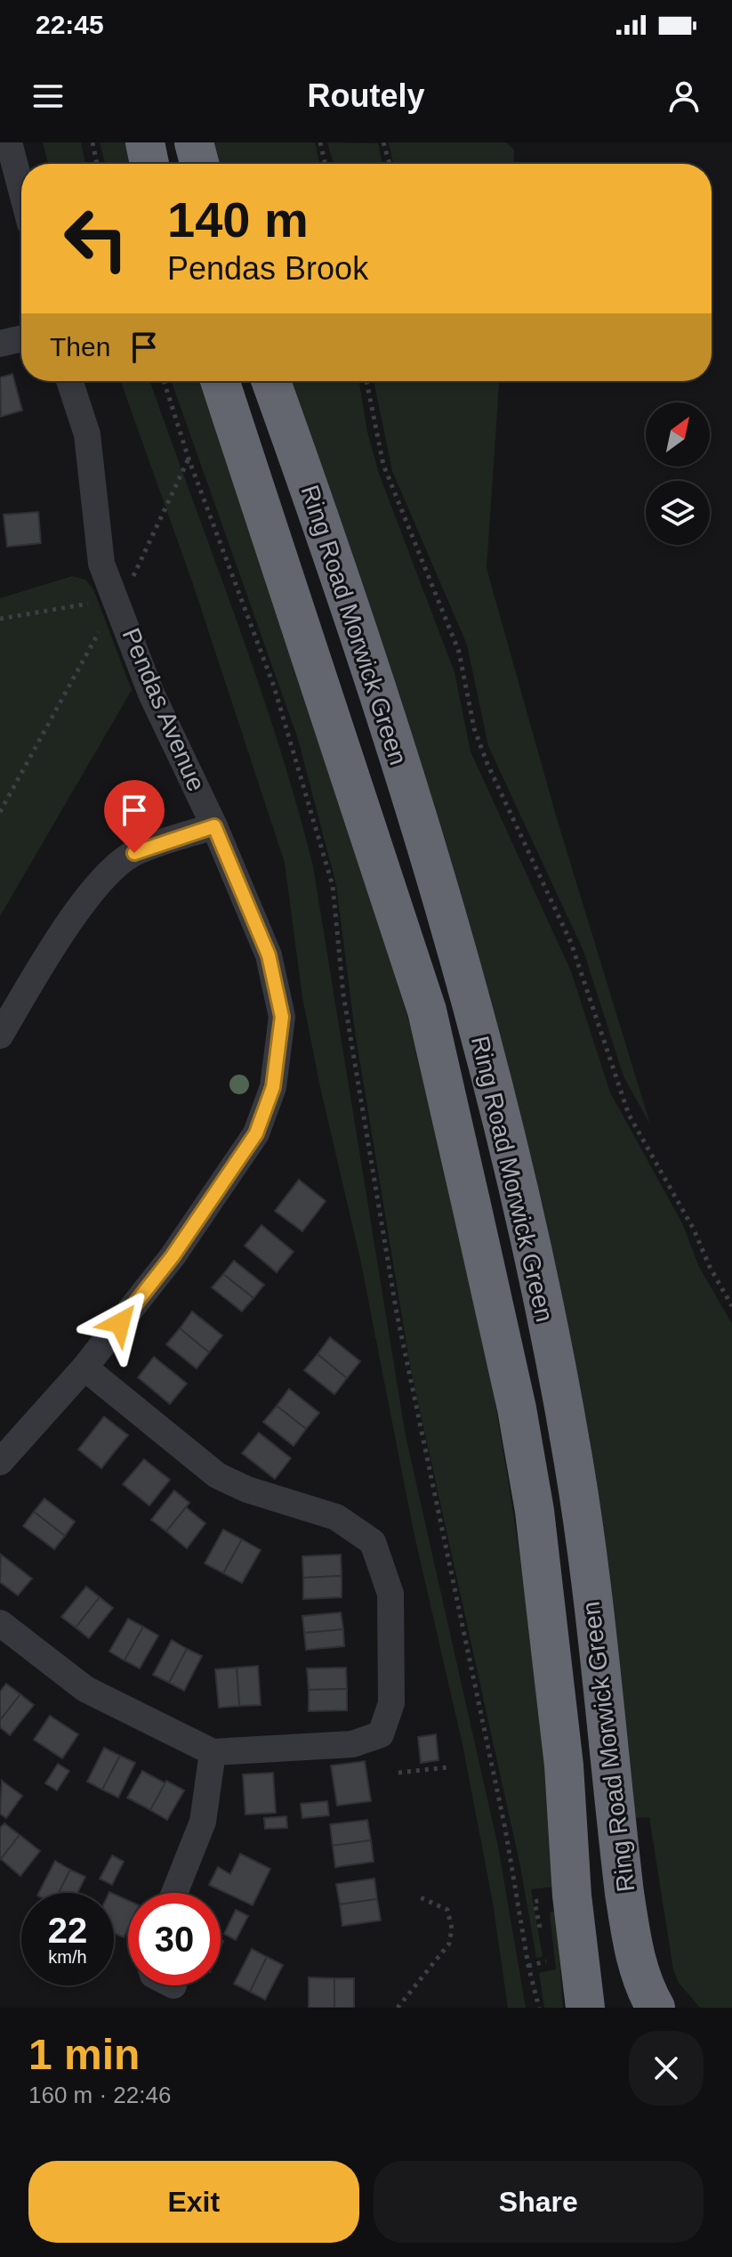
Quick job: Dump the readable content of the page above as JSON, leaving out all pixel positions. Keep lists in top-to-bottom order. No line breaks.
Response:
{"streets":{"highway":["Ring Road Morwick Green"],"street":["Pendas Avenue"]},"north":"top right","page":{"status":"22:45","header":"Routely","turn":["140 m","Pendas Brook"],"then":"Then","speed":"22 km/h","limit":"30","heading":["1 min","160 m · 22:46"],"buttons":["Exit","Share"]}}
